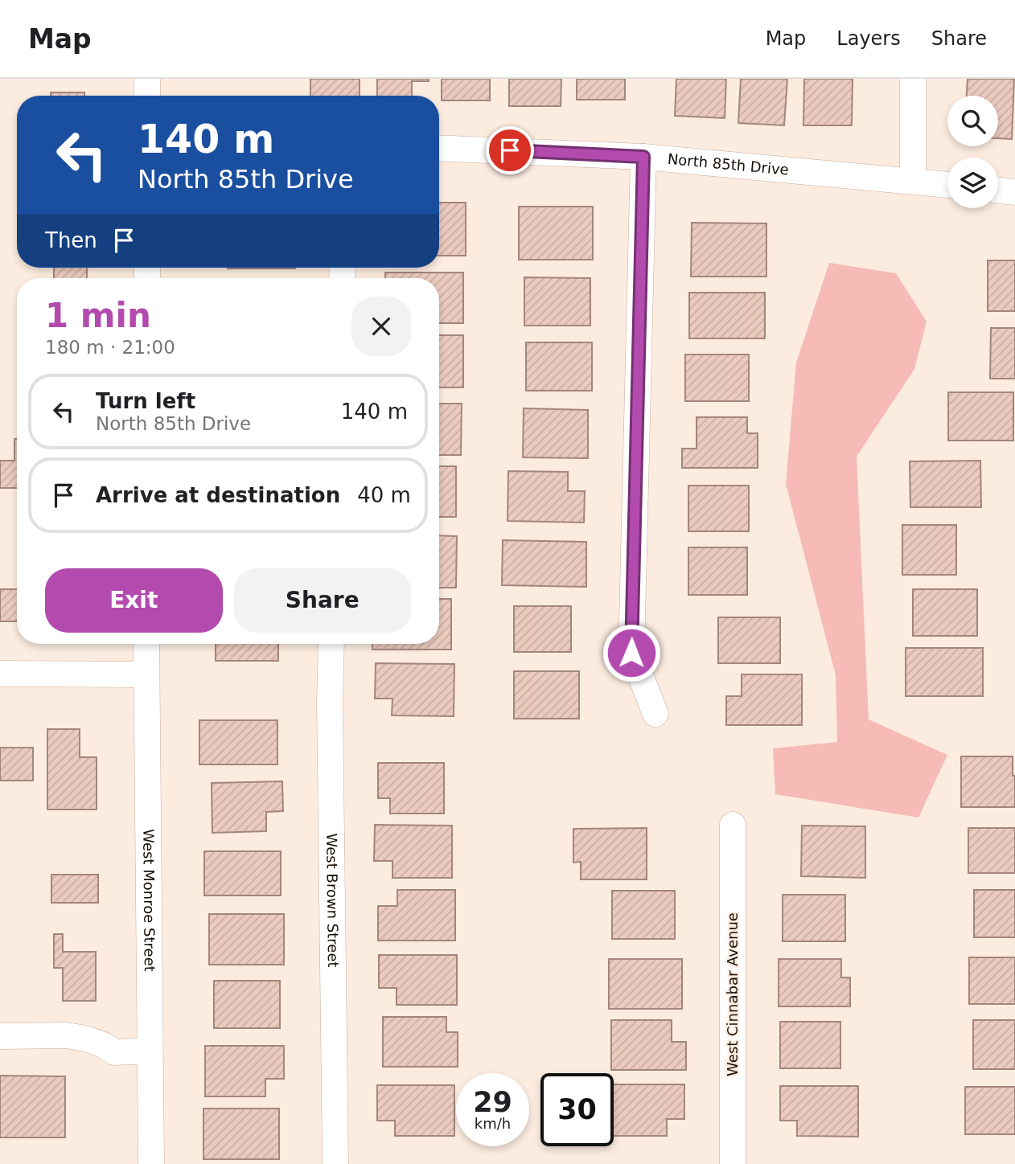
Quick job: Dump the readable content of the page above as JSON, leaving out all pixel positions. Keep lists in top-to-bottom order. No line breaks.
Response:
{"streets":{"street":["North 85th Drive","West Monroe Street","West Brown Street","West Cinnabar Avenue"]},"page":{"header":"Map","nav":["Map","Layers","Share"],"turn":["140 m","North 85th Drive"],"then":"Then","heading":["1 min","180 m · 21:00"],"list":[{"name":"Turn left","note":"North 85th Drive","value":"140 m"},{"name":"Arrive at destination","value":"40 m"}],"buttons":["Exit","Share"],"speed":"29 km/h","limit":"30"}}
